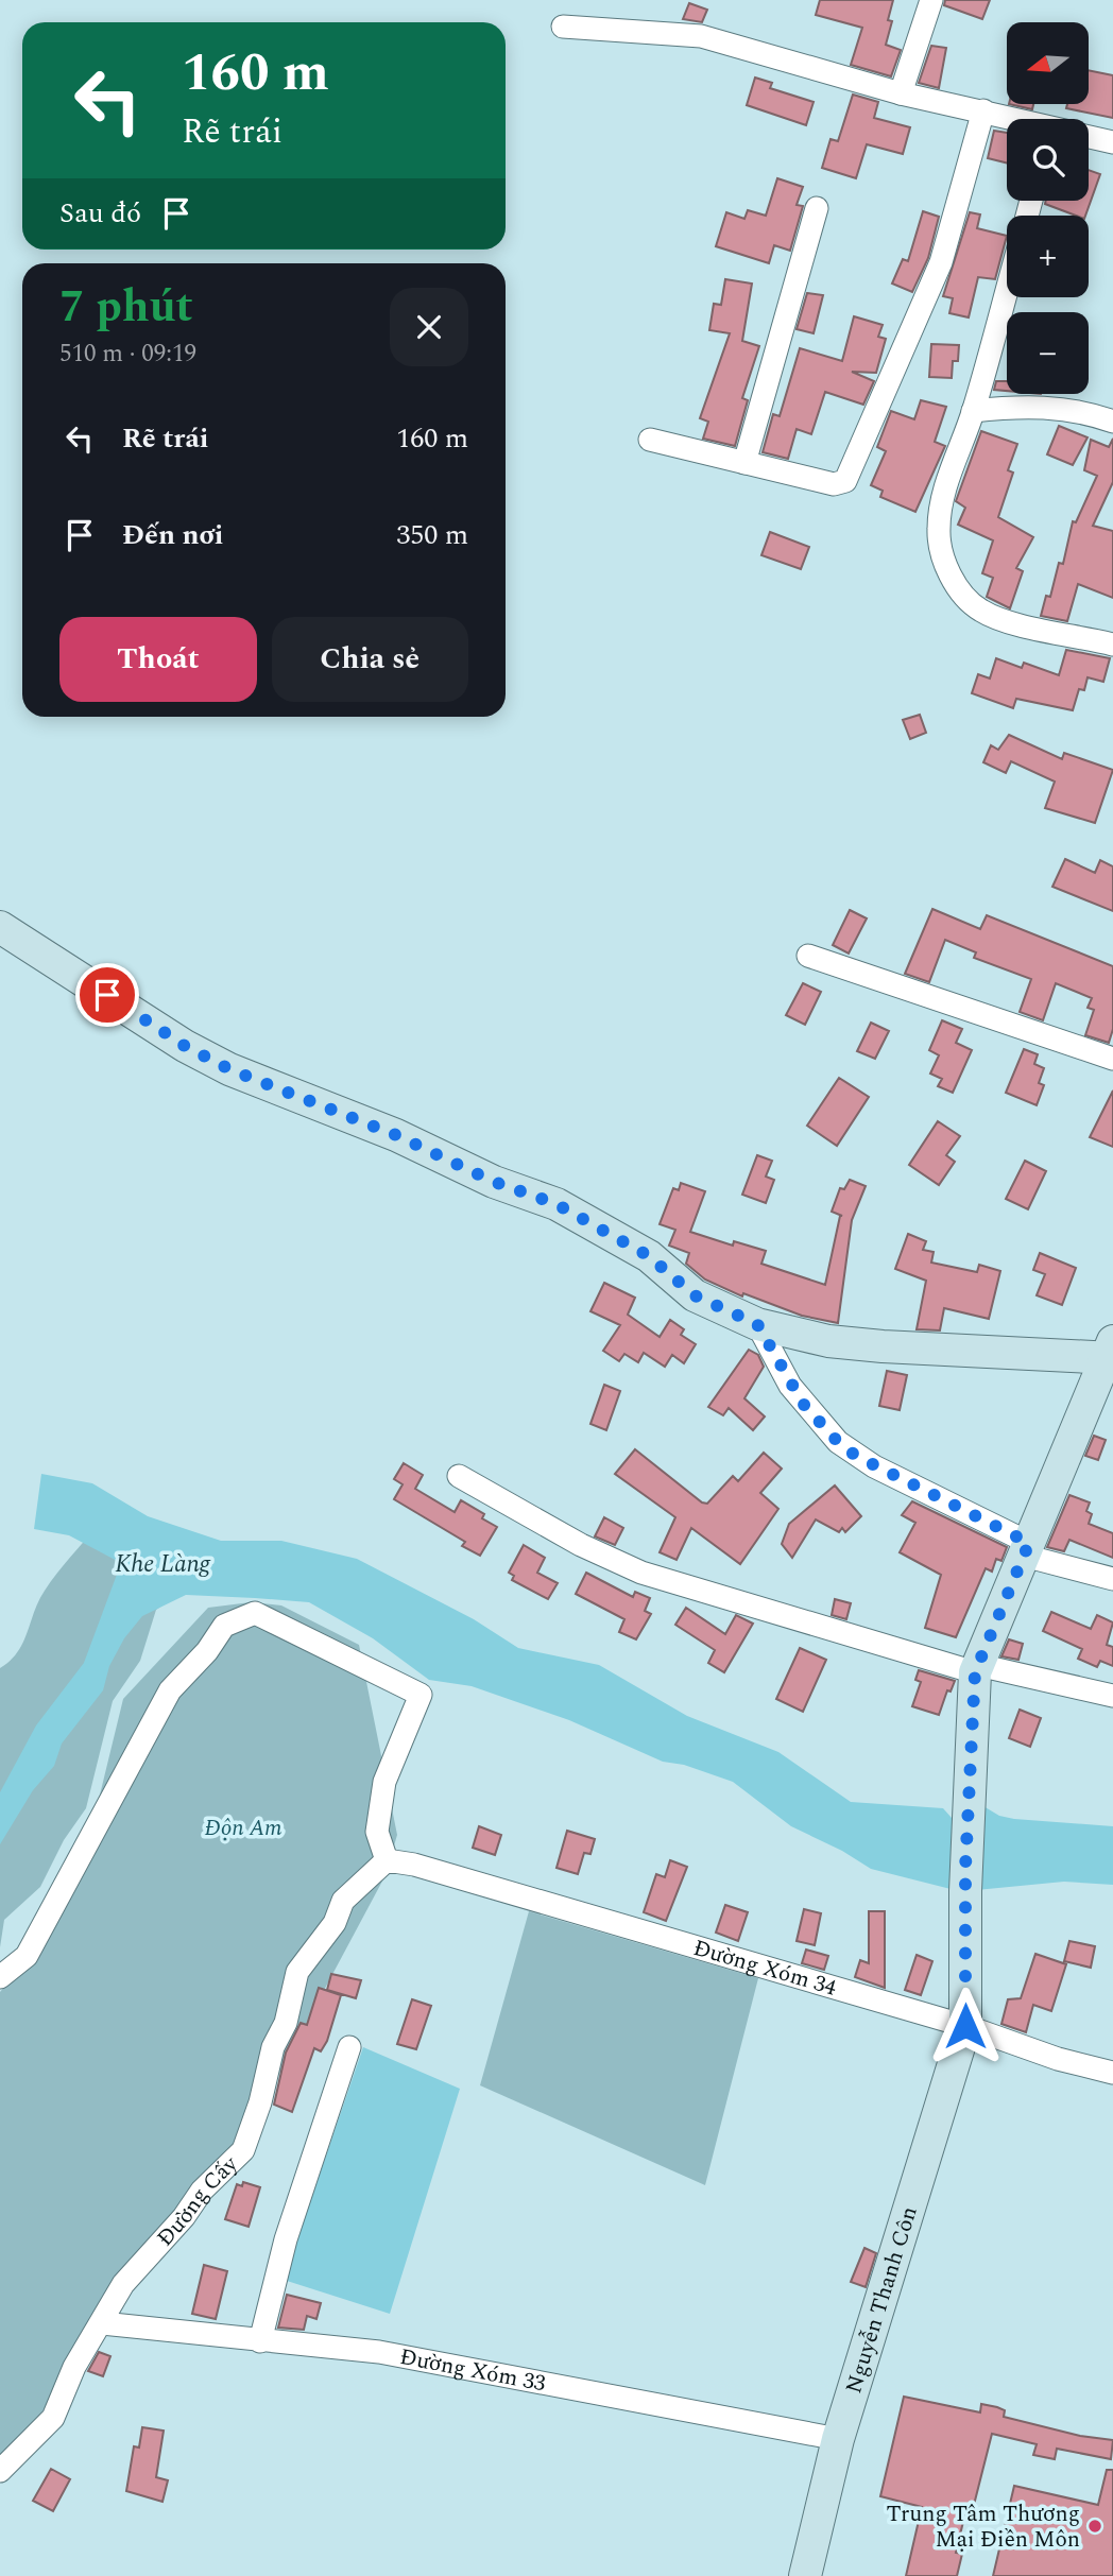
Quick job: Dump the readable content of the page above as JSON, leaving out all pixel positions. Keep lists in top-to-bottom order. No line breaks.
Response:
{"streets":{"street":["Đường Xóm 34","Đường Cấy","Nguyễn Thanh Côn","Đường Xóm 33"]},"crossings":[["Đường Xóm 34","Đường Cấy"],["Đường Xóm 34","Nguyễn Thanh Côn"],["Đường Cấy","Đường Xóm 33"],["Nguyễn Thanh Côn","Đường Xóm 33"]],"water":["Khe Làng"],"parks":["Độn Am"],"places":["Trung Tâm Thương Mại Điền Môn"],"north":"left","page":{"map_buttons":["+","−"],"turn":["160 m","Rẽ trái"],"then":"Sau đó","heading":["7 phút","510 m · 09:19"],"list":[{"name":"Rẽ trái","value":"160 m"},{"name":"Đến nơi","value":"350 m"}],"buttons":["Thoát","Chia sẻ"]}}
